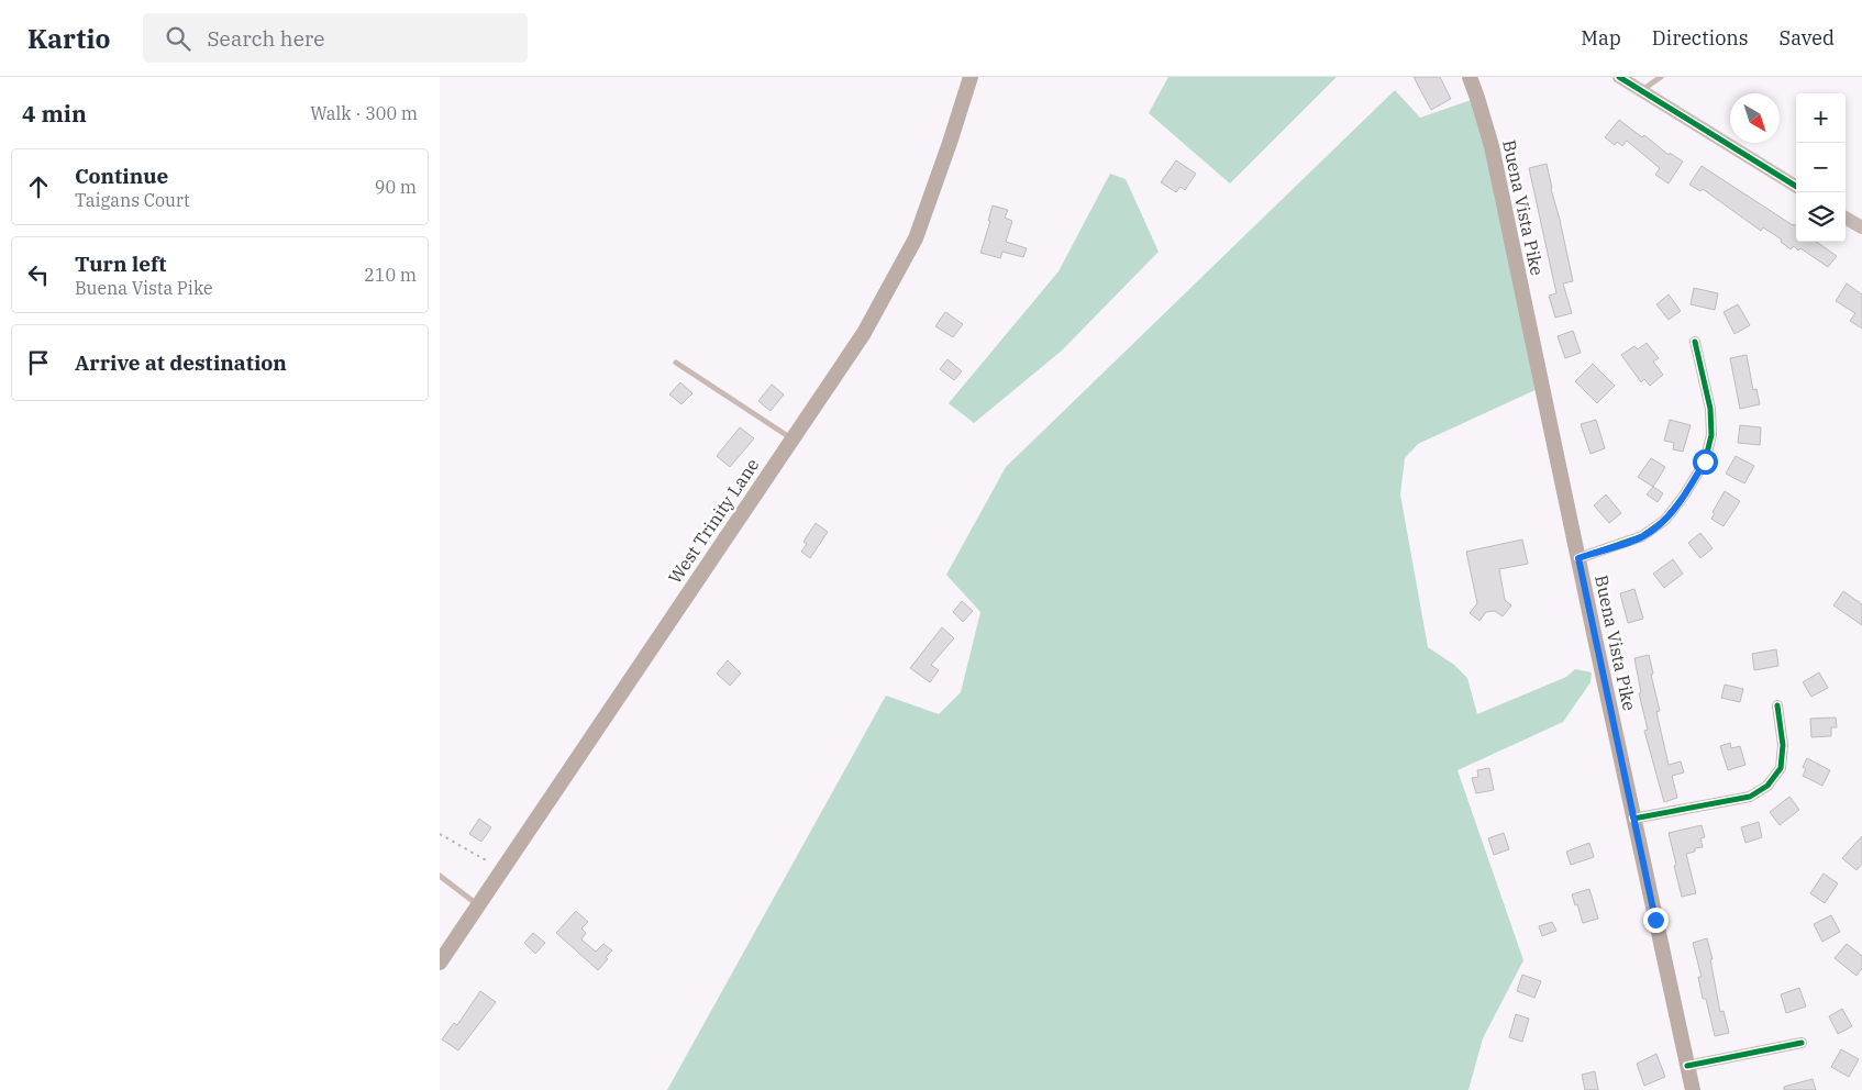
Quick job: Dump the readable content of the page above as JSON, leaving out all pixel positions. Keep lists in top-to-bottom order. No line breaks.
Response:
{"streets":{"main road":["Buena Vista Pike","West Trinity Lane"]},"north":"bottom right","page":{"header":"Kartio","search":"Search here","nav":["Map","Directions","Saved"],"heading":["4 min","Walk · 300 m"],"map_buttons":["+","−"],"list":[["Continue","Taigans Court","90 m"],["Turn left","Buena Vista Pike","210 m"],"Arrive at destination"]}}
